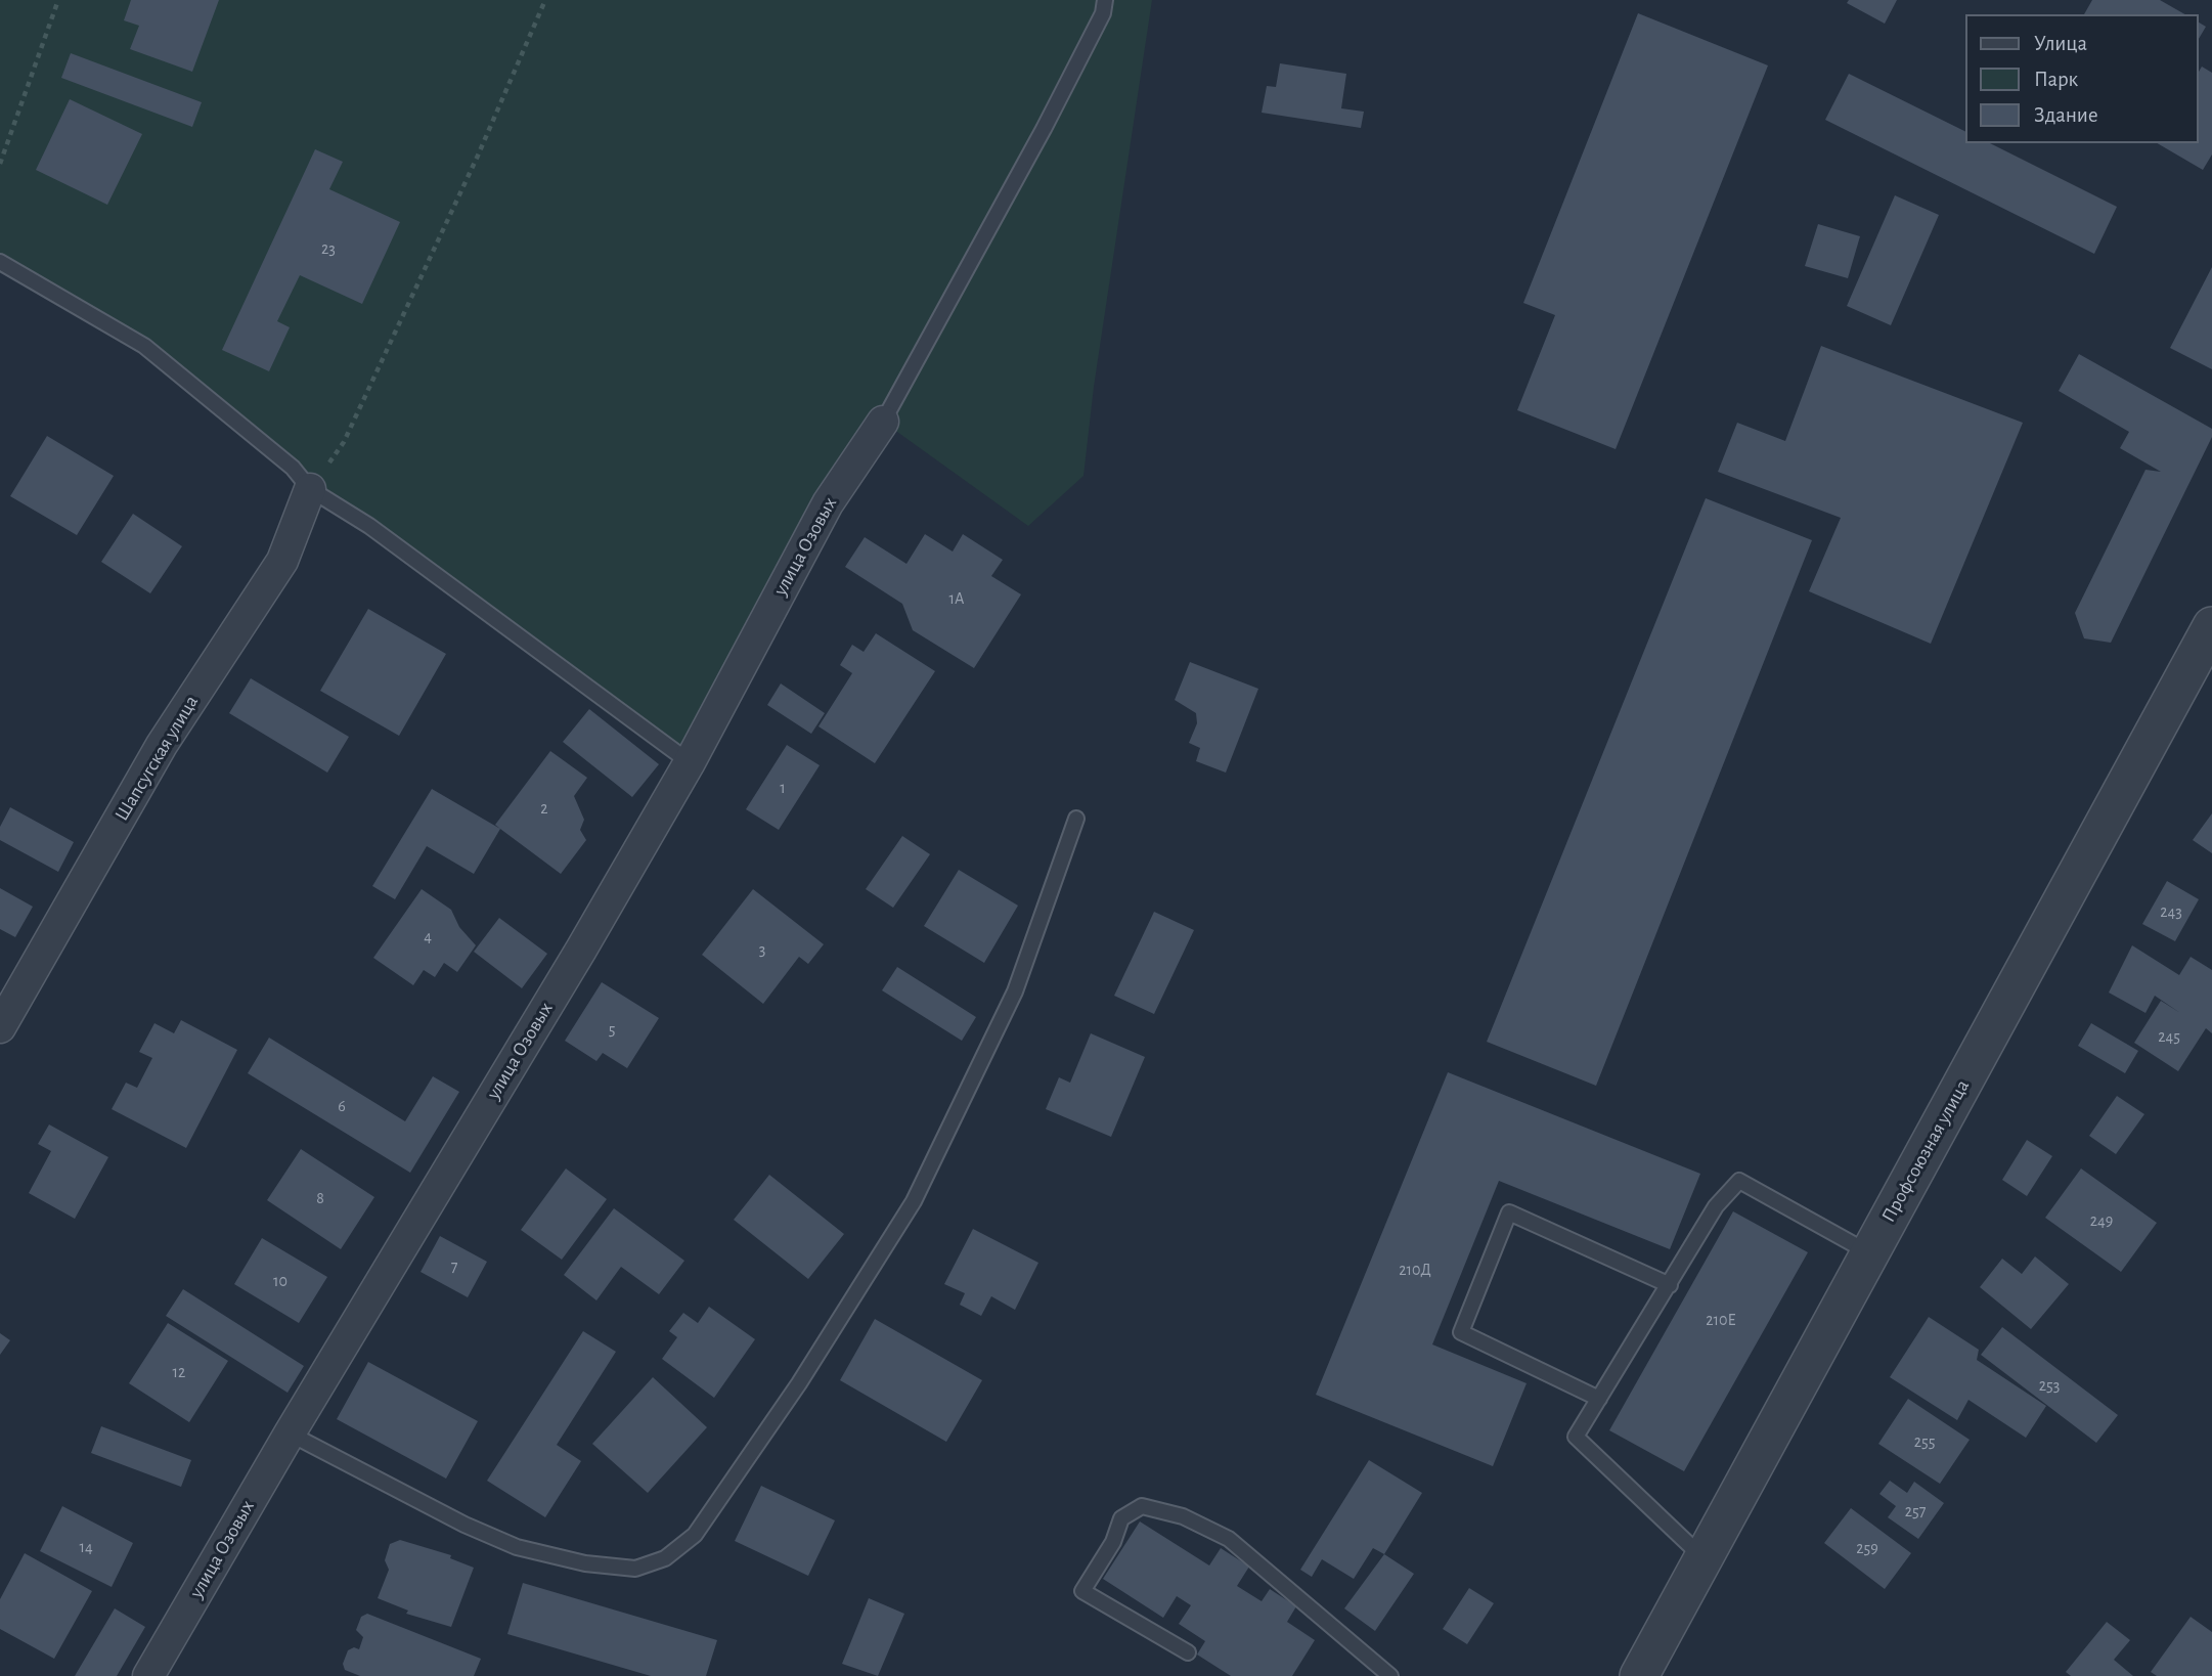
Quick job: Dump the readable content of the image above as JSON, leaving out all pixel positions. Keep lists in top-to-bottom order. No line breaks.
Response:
{"streets":{"street":["улица Озовых","Шапсугская улица","Профсоюзная улица"]},"house_numbers":["23","1А","1","2","243","4","3","5","245","6","8","249","7","210Д","10","210Е","12","253","255","257","14","259"],"legend":["Улица","Парк","Здание"]}
